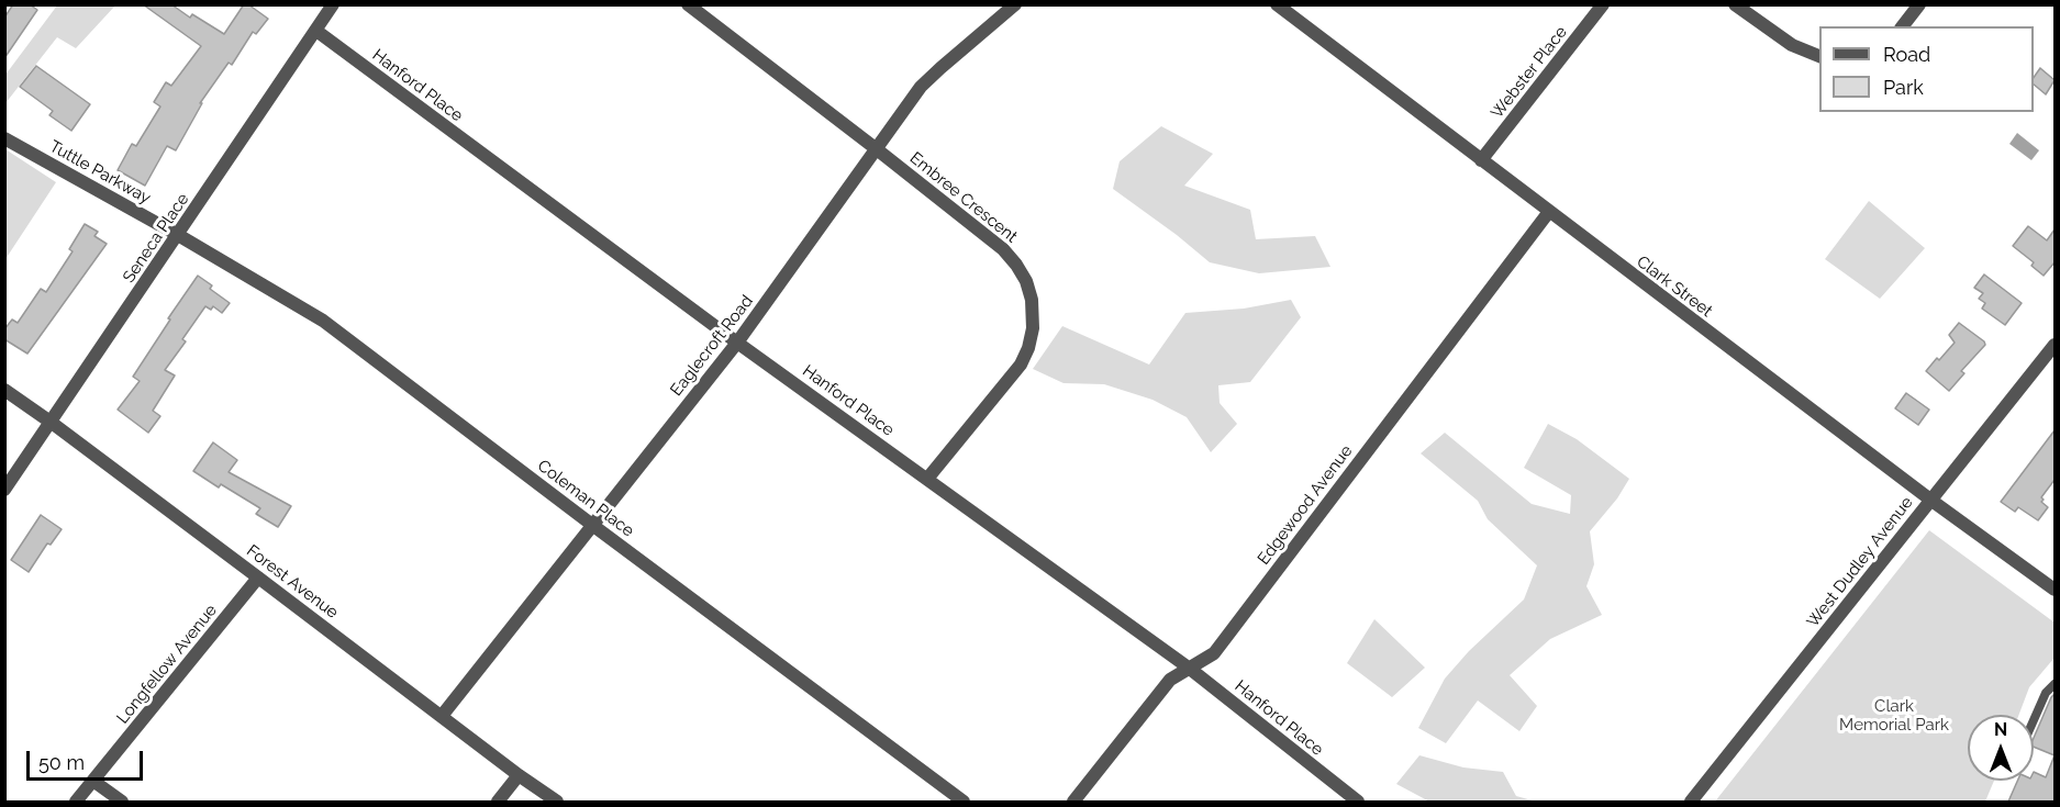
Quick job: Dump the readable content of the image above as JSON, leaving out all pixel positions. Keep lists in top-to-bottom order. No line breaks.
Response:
{"streets":{"street":["Webster Place","Hanford Place","Tuttle Parkway","Embree Crescent","Seneca Place","Clark Street","Eaglecroft Road","Coleman Place","Edgewood Avenue","West Dudley Avenue","Forest Avenue","Longfellow Avenue"]},"crossings":[["Webster Place","Clark Street"],["Hanford Place","Embree Crescent"],["Hanford Place","Seneca Place"],["Hanford Place","Eaglecroft Road"],["Hanford Place","Edgewood Avenue"],["Tuttle Parkway","Seneca Place"],["Tuttle Parkway","Coleman Place"],["Embree Crescent","Eaglecroft Road"],["Seneca Place","Coleman Place"],["Seneca Place","Forest Avenue"],["Clark Street","Edgewood Avenue"],["Clark Street","West Dudley Avenue"],["Eaglecroft Road","Coleman Place"],["Eaglecroft Road","Forest Avenue"],["Forest Avenue","Longfellow Avenue"]],"parks":["Clark Memorial Park"],"legend":["Road","Park"],"scale_bar":"50 m","north":"top"}
